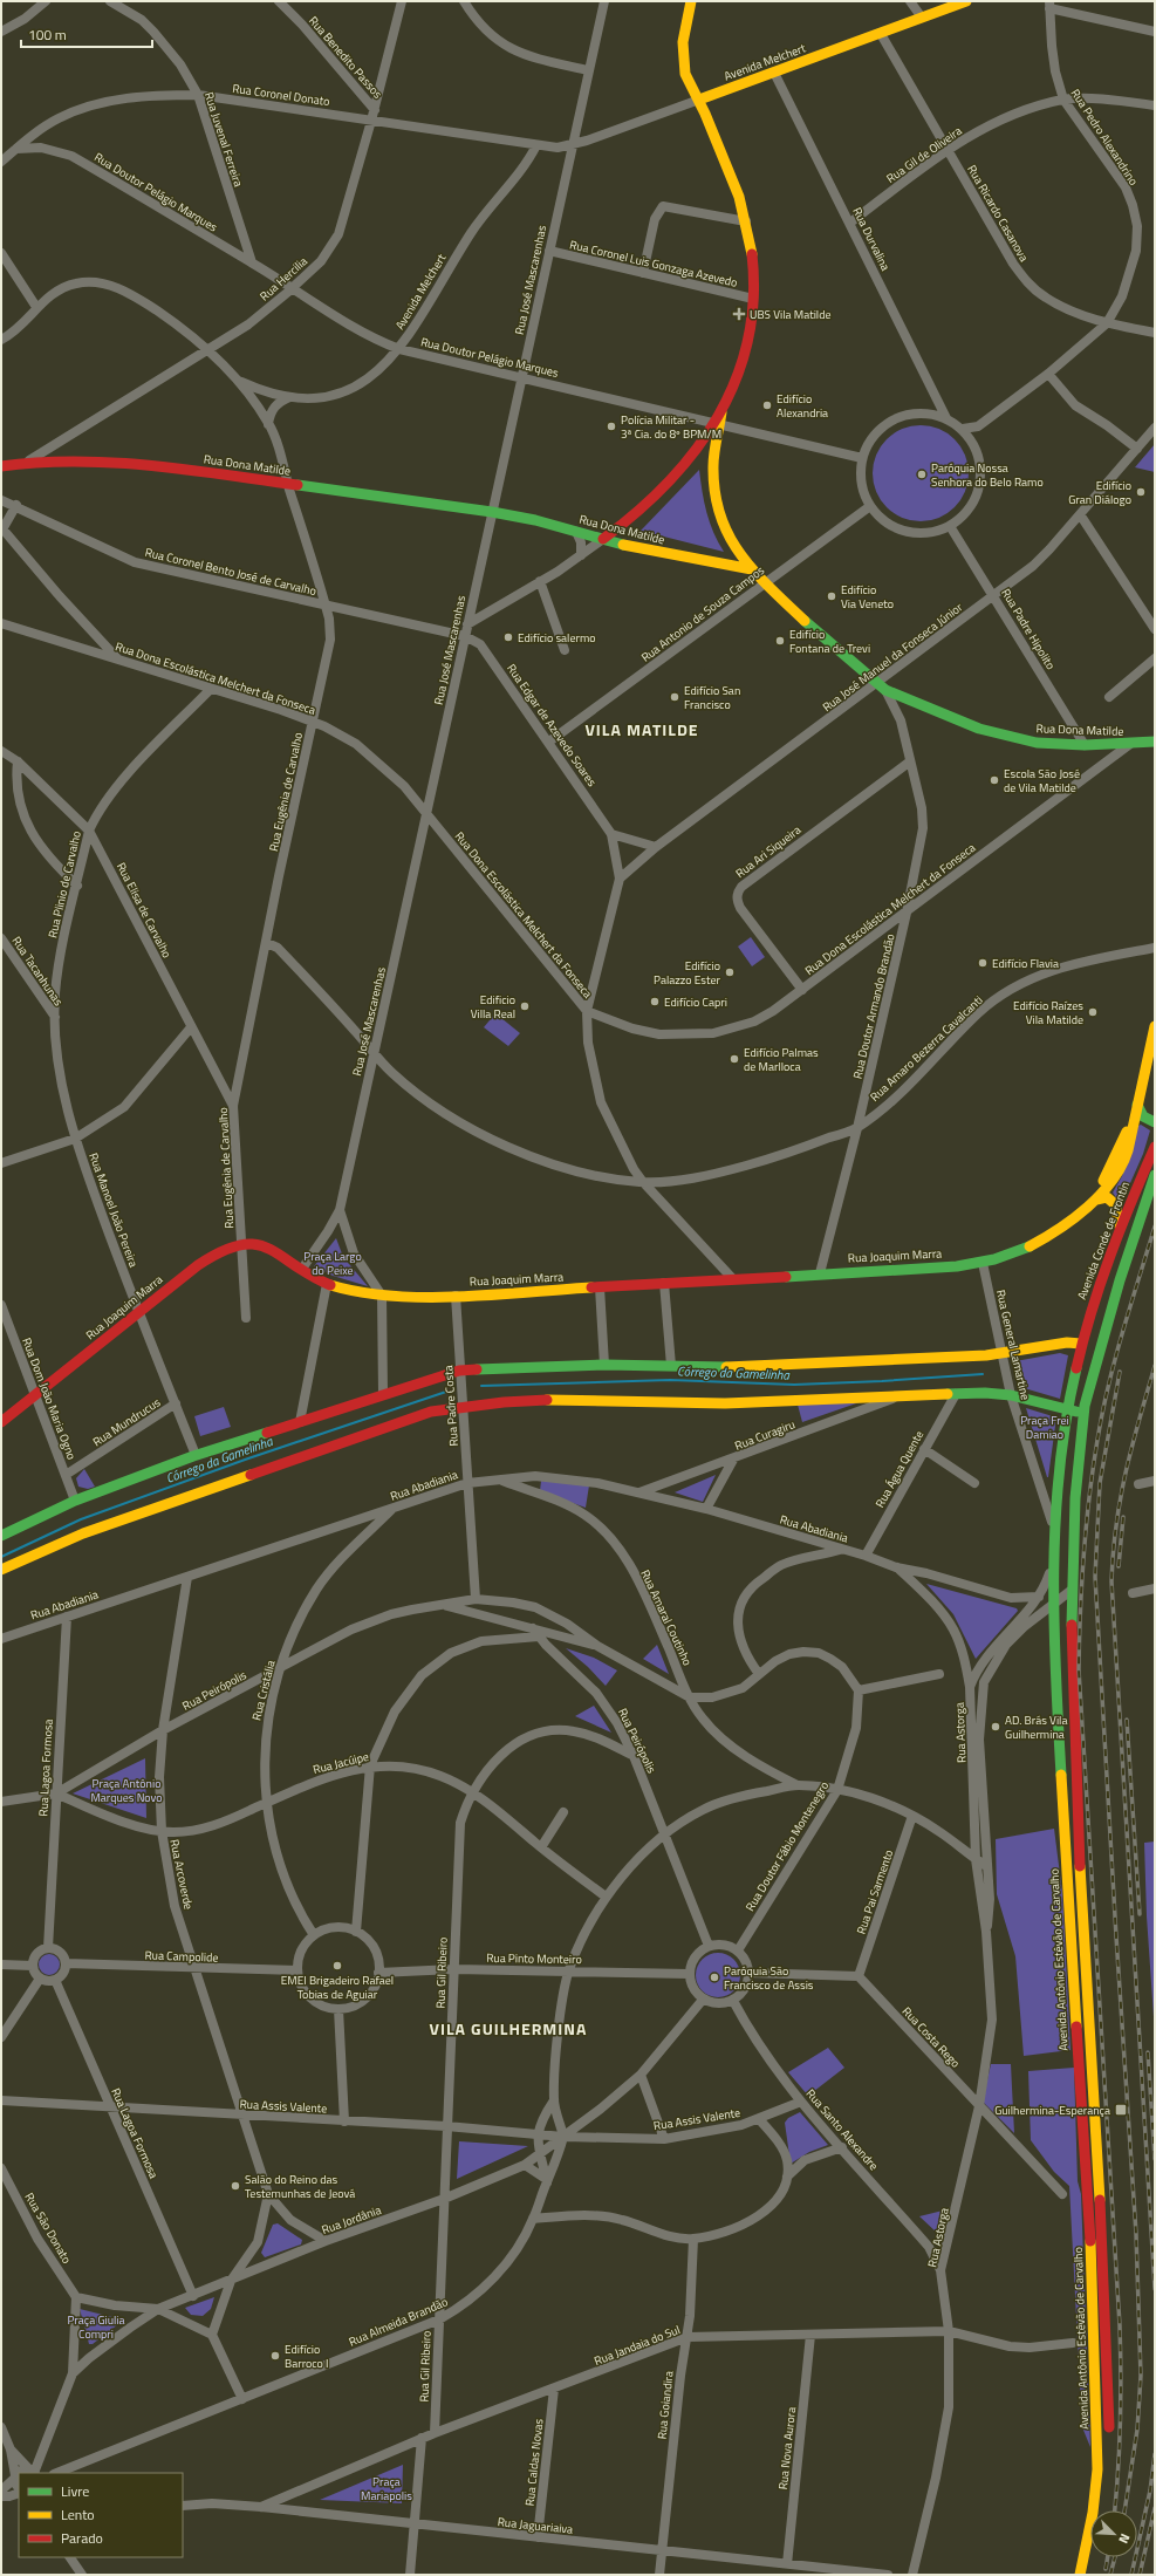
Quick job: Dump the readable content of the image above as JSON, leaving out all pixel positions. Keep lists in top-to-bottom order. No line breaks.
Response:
{"streets":{"main road":["Avenida Melchert","Rua Dona Matilde","Avenida Conde de Frontin","Rua Joaquim Marra","Avenida Antônio Estêvão de Carvalho"],"street":["Rua Benedito Passos","Rua Coronel Donato","Rua Pedro Alexandrino","Rua Juvenal Ferreira","Rua Gil de Oliveira","Rua Doutor Pelágio Marques","Rua Ricardo Casanova","Rua Durvalina","Rua Coronel Luis Gonzaga Azevedo","Rua Hercilia","Rua José Mascarenhas","Rua Coronel Bento José de Carvalho","Rua Antonio de Souza Campos","Rua Padre Hipolito","Rua José Manuel da Fonseca Júnior","Rua Dona Escolástica Melchert da Fonseca","Rua Edgar de Azevedo Soares","Rua Eugênia de Carvalho","Rua Ari Siqueira","Rua Plinio de Carvalho","Rua Elisa de Carvalho","Rua Tacanhunas","Rua Doutor Armando Brandão","Rua Amaro Bezerra Cavalcanti","Rua Manoel João Pereira","Rua General Lamartine","Rua Dom João Maria Ogno","Rua Padre Costa","Rua Mundrucus","Rua Curagiru","Rua Água Quente","Rua Abadiania","Rua Amaral Coutinho","Rua Peirópolis","Rua Cristália","Rua Astorga","Rua Jacúipe","Rua Lagoa Formosa","Rua Doutor Fábio Montenegro","Rua Arcoverde","Rua Pai Sarmento","Rua Campolide","Rua Pinto Monteiro","Rua Gil Ribeiro","Rua Costa Rego","Rua Assis Valente","Rua Santo Alexandre","Rua Jordânia","Rua São Donato","Rua Almeida Brandão","Rua Jandaia do Sul","Rua Goiandira","Rua Nova Aurora","Rua Caldas Novas","Rua Jaguariaiva"]},"crossings":[["Rua Benedito Passos","Rua Hercilia"],["Avenida Melchert","Rua Coronel Donato"],["Avenida Melchert","Rua Doutor Pelágio Marques"],["Avenida Melchert","Rua Ricardo Casanova"],["Avenida Melchert","Rua Durvalina"],["Avenida Melchert","Rua José Mascarenhas"],["Avenida Melchert","Rua Eugênia de Carvalho"],["Rua Coronel Donato","Rua Juvenal Ferreira"],["Rua Coronel Donato","Rua Doutor Pelágio Marques"],["Rua Coronel Donato","Rua Hercilia"],["Rua Coronel Donato","Rua José Mascarenhas"],["Rua Pedro Alexandrino","Rua Gil de Oliveira"],["Rua Pedro Alexandrino","Rua Doutor Pelágio Marques"],["Rua Pedro Alexandrino","Rua Ricardo Casanova"],["Rua Pedro Alexandrino","Rua Durvalina"],["Rua Pedro Alexandrino","Rua Antonio de Souza Campos"],["Rua Pedro Alexandrino","Rua Padre Hipolito"],["Rua Juvenal Ferreira","Rua Doutor Pelágio Marques"],["Rua Gil de Oliveira","Rua Ricardo Casanova"],["Rua Gil de Oliveira","Rua Durvalina"],["Rua Doutor Pelágio Marques","Rua Durvalina"],["Rua Doutor Pelágio Marques","Rua Hercilia"],["Rua Doutor Pelágio Marques","Rua José Mascarenhas"],["Rua Doutor Pelágio Marques","Rua Antonio de Souza Campos"],["Rua Doutor Pelágio Marques","Rua Padre Hipolito"],["Rua Durvalina","Rua Antonio de Souza Campos"],["Rua Durvalina","Rua Padre Hipolito"],["Rua Coronel Luis Gonzaga Azevedo","Rua José Mascarenhas"],["Rua Hercilia","Rua Dona Matilde"],["Rua Hercilia","Rua Eugênia de Carvalho"],["Rua José Mascarenhas","Rua Dona Matilde"],["Rua José Mascarenhas","Rua Coronel Bento José de Carvalho"],["Rua José Mascarenhas","Rua Dona Escolástica Melchert da Fonseca"],["Rua José Mascarenhas","Rua Edgar de Azevedo Soares"],["Rua José Mascarenhas","Rua Amaro Bezerra Cavalcanti"],["Rua José Mascarenhas","Rua Joaquim Marra"],["Rua Dona Matilde","Rua Antonio de Souza Campos"],["Rua Dona Matilde","Rua Padre Hipolito"],["Rua Dona Matilde","Rua José Manuel da Fonseca Júnior"],["Rua Dona Matilde","Rua Dona Escolástica Melchert da Fonseca"],["Rua Dona Matilde","Rua Eugênia de Carvalho"],["Rua Dona Matilde","Rua Doutor Armando Brandão"],["Rua Coronel Bento José de Carvalho","Rua Edgar de Azevedo Soares"],["Rua Coronel Bento José de Carvalho","Rua Eugênia de Carvalho"],["Rua Antonio de Souza Campos","Rua Padre Hipolito"],["Rua Antonio de Souza Campos","Rua Edgar de Azevedo Soares"],["Rua Padre Hipolito","Rua José Manuel da Fonseca Júnior"],["Rua José Manuel da Fonseca Júnior","Rua Edgar de Azevedo Soares"],["Rua José Manuel da Fonseca Júnior","Rua Doutor Armando Brandão"],["Rua Dona Escolástica Melchert da Fonseca","Rua Edgar de Azevedo Soares"],["Rua Dona Escolástica Melchert da Fonseca","Rua Eugênia de Carvalho"],["Rua Dona Escolástica Melchert da Fonseca","Rua Ari Siqueira"],["Rua Dona Escolástica Melchert da Fonseca","Rua Plinio de Carvalho"],["Rua Dona Escolástica Melchert da Fonseca","Rua Doutor Armando Brandão"],["Rua Edgar de Azevedo Soares","Rua Amaro Bezerra Cavalcanti"],["Rua Edgar de Azevedo Soares","Rua Joaquim Marra"],["Rua Eugênia de Carvalho","Rua Elisa de Carvalho"],["Rua Eugênia de Carvalho","Rua Amaro Bezerra Cavalcanti"],["Rua Eugênia de Carvalho","Rua Joaquim Marra"],["Rua Ari Siqueira","Rua Doutor Armando Brandão"],["Rua Plinio de Carvalho","Rua Elisa de Carvalho"],["Rua Plinio de Carvalho","Rua Tacanhunas"],["Rua Plinio de Carvalho","Rua Manoel João Pereira"],["Rua Tacanhunas","Rua Manoel João Pereira"],["Rua Doutor Armando Brandão","Rua Amaro Bezerra Cavalcanti"],["Rua Doutor Armando Brandão","Rua Joaquim Marra"],["Rua Manoel João Pereira","Rua Joaquim Marra"],["Rua Manoel João Pereira","Rua Mundrucus"],["Avenida Conde de Frontin","Avenida Antônio Estêvão de Carvalho"],["Rua Joaquim Marra","Rua General Lamartine"],["Rua Joaquim Marra","Rua Dom João Maria Ogno"],["Rua Joaquim Marra","Rua Padre Costa"],["Rua General Lamartine","Avenida Antônio Estêvão de Carvalho"],["Rua Dom João Maria Ogno","Rua Mundrucus"],["Rua Padre Costa","Rua Abadiania"],["Rua Padre Costa","Rua Peirópolis"],["Rua Curagiru","Rua Abadiania"],["Rua Água Quente","Rua Abadiania"],["Rua Abadiania","Rua Amaral Coutinho"],["Rua Abadiania","Rua Cristália"],["Rua Abadiania","Rua Lagoa Formosa"],["Rua Abadiania","Rua Arcoverde"],["Rua Peirópolis","Rua Cristália"],["Rua Peirópolis","Rua Jacúipe"],["Rua Peirópolis","Rua Lagoa Formosa"],["Rua Peirópolis","Rua Doutor Fábio Montenegro"],["Rua Peirópolis","Rua Arcoverde"],["Rua Peirópolis","Rua Pinto Monteiro"],["Rua Peirópolis","Rua Gil Ribeiro"],["Rua Peirópolis","Rua Santo Alexandre"],["Rua Peirópolis","Rua Jordânia"],["Rua Cristália","Rua Jacúipe"],["Rua Cristália","Rua Campolide"],["Rua Cristália","Rua Pinto Monteiro"],["Rua Astorga","Avenida Antônio Estêvão de Carvalho"],["Rua Astorga","Rua Costa Rego"],["Rua Astorga","Rua Santo Alexandre"],["Rua Astorga","Rua Jandaia do Sul"],["Rua Jacúipe","Rua Lagoa Formosa"],["Rua Jacúipe","Rua Arcoverde"],["Rua Jacúipe","Rua Gil Ribeiro"],["Rua Lagoa Formosa","Rua Campolide"],["Rua Lagoa Formosa","Rua Assis Valente"],["Rua Lagoa Formosa","Rua Jordânia"],["Rua Doutor Fábio Montenegro","Rua Pinto Monteiro"],["Rua Doutor Fábio Montenegro","Rua Santo Alexandre"],["Rua Doutor Fábio Montenegro","Rua Jordânia"],["Rua Arcoverde","Rua Campolide"],["Rua Arcoverde","Rua Assis Valente"],["Rua Arcoverde","Rua Jordânia"],["Rua Pai Sarmento","Rua Costa Rego"],["Rua Campolide","Rua Pinto Monteiro"],["Rua Pinto Monteiro","Rua Gil Ribeiro"],["Rua Pinto Monteiro","Rua Santo Alexandre"],["Rua Pinto Monteiro","Rua Jordânia"],["Rua Gil Ribeiro","Rua Assis Valente"],["Rua Gil Ribeiro","Rua Jordânia"],["Rua Gil Ribeiro","Rua Almeida Brandão"],["Rua Gil Ribeiro","Rua Jandaia do Sul"],["Rua Assis Valente","Rua Santo Alexandre"],["Rua Assis Valente","Rua Jordânia"],["Rua Assis Valente","Rua Almeida Brandão"],["Rua Santo Alexandre","Rua Jordânia"],["Rua Jordânia","Rua Almeida Brandão"],["Rua Jandaia do Sul","Rua Goiandira"],["Rua Jandaia do Sul","Rua Nova Aurora"],["Rua Jandaia do Sul","Rua Caldas Novas"],["Rua Jandaia do Sul","Rua Jaguariaiva"],["Rua Goiandira","Rua Jaguariaiva"],["Rua Nova Aurora","Rua Jaguariaiva"],["Rua Caldas Novas","Rua Jaguariaiva"]],"districts":["VILA MATILDE","VILA GUILHERMINA"],"water":["Córrego da Gamelinha"],"parks":["Praça Largo do Peixe","Praça Frei Damiao","Praça Antônio Marques Novo","Praça Giulia Compri","Praça Mariapolis"],"places":{"health":["UBS Vila Matilde"],"other":["Edifício Alexandria","Polícia Militar - 3ª Cia. do 8º BPM/M","Paróquia Nossa Senhora do Belo Ramo","Edifício Gran Diálogo","Edifício Via Veneto","Edifício salermo","Edifício Fontana de Trevi","Edifício San Francisco","Escola São José de Vila Matilde","Edifício Flavia","Edifício Palazzo Ester","Edifício Capri","Edificio Villa Real","Edifício Raízes Vila Matilde","Edifício Palmas de Marlloca","AD. Brás Vila Guilhermina","EMEI Brigadeiro Rafael Tobias de Aguiar","Paróquia São Francisco de Assis","Salão do Reino das Testemunhas de Jeová","Edifício Barroco I"],"transit":["Guilhermina-Esperança"]},"legend":["Livre","Lento","Parado"],"scale_bar":"100 m","north":"bottom right"}
